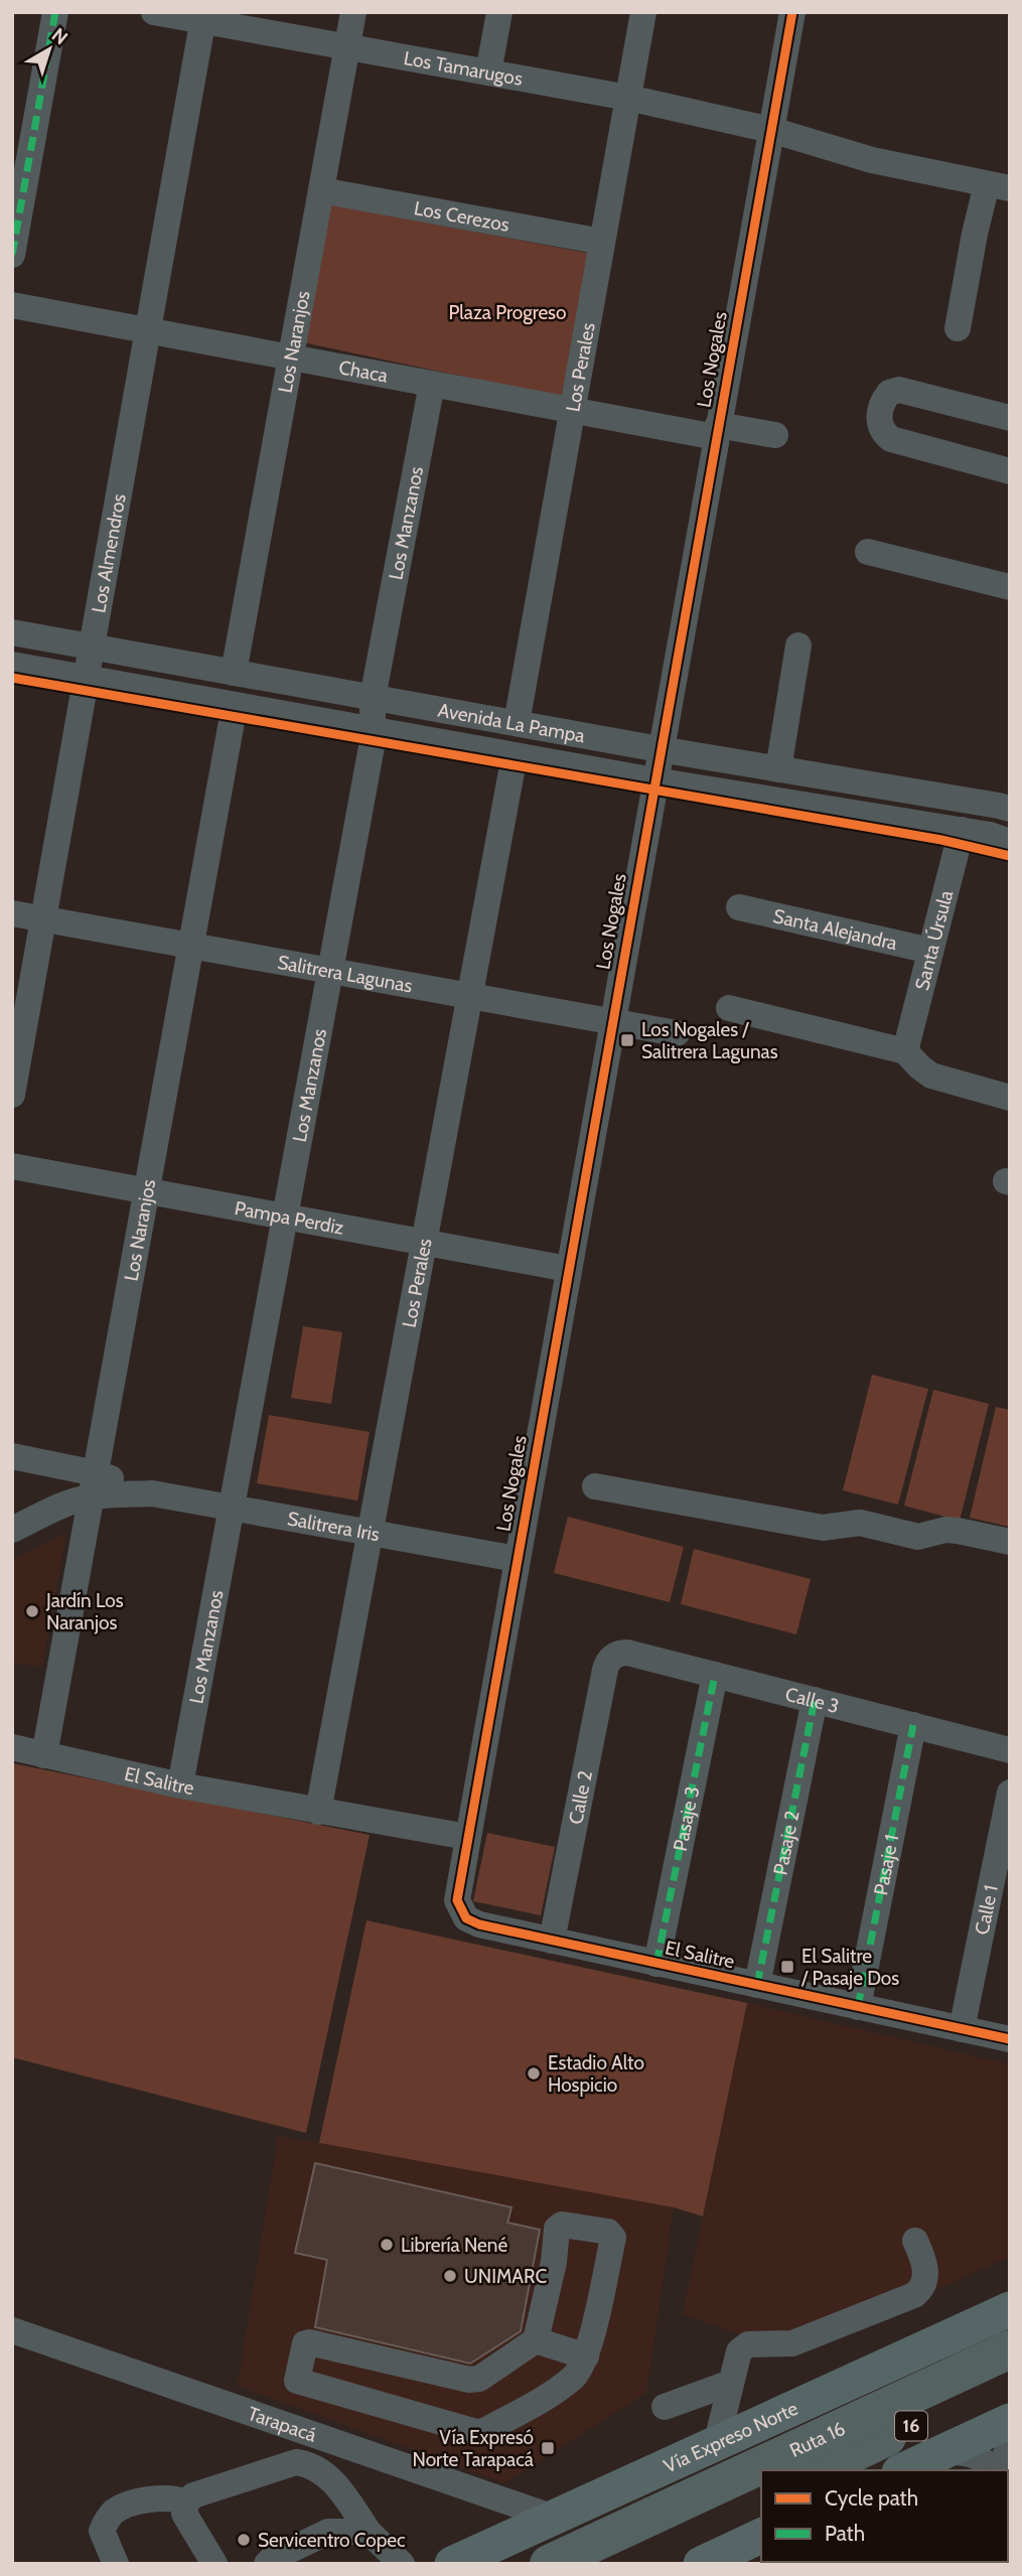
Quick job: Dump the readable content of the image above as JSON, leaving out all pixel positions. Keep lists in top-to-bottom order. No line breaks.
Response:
{"streets":{"highway":["16","Ruta 16"],"main road":["Vía Expreso Norte"],"street":["Los Tamarugos","Los Cerezos","Los Naranjos","Los Nogales","Los Perales","Chaca","Los Manzanos","Los Almendros","Avenida La Pampa","Santa Alejandra","Santa Úrsula","Salitrera Lagunas","Pampa Perdiz","Salitrera Iris","Calle 3","El Salitre","Calle 2","Pasaje 3","Pasaje 2","Pasaje 1","Calle 1","Tarapacá"]},"crossings":[["Los Tamarugos","Los Naranjos"],["Los Tamarugos","Los Nogales"],["Los Tamarugos","Los Perales"],["Los Tamarugos","Los Almendros"],["Los Cerezos","Los Naranjos"],["Los Cerezos","Los Perales"],["Los Naranjos","Chaca"],["Los Naranjos","Avenida La Pampa"],["Los Naranjos","Salitrera Lagunas"],["Los Naranjos","Pampa Perdiz"],["Los Naranjos","Salitrera Iris"],["Los Naranjos","El Salitre"],["Los Nogales","Chaca"],["Los Nogales","Avenida La Pampa"],["Los Nogales","Salitrera Lagunas"],["Los Nogales","Pampa Perdiz"],["Los Nogales","Salitrera Iris"],["Los Nogales","El Salitre"],["Los Perales","Chaca"],["Los Perales","Avenida La Pampa"],["Los Perales","Salitrera Lagunas"],["Los Perales","Pampa Perdiz"],["Los Perales","Salitrera Iris"],["Los Perales","El Salitre"],["Chaca","Los Manzanos"],["Chaca","Los Almendros"],["Los Manzanos","Avenida La Pampa"],["Los Manzanos","Salitrera Lagunas"],["Los Manzanos","Pampa Perdiz"],["Los Manzanos","Salitrera Iris"],["Los Manzanos","El Salitre"],["Los Almendros","Avenida La Pampa"],["Los Almendros","Salitrera Lagunas"],["Avenida La Pampa","Santa Úrsula"],["Santa Alejandra","Santa Úrsula"],["Calle 3","Calle 2"],["Calle 3","Pasaje 3"],["Calle 3","Pasaje 2"],["Calle 3","Pasaje 1"],["El Salitre","Calle 2"],["El Salitre","Pasaje 3"],["El Salitre","Pasaje 2"],["El Salitre","Pasaje 1"],["El Salitre","Calle 1"],["Tarapacá","Vía Expreso Norte"]],"parks":["Plaza Progreso"],"places":{"transit":["Los Nogales / Salitrera Lagunas","El Salitre / Pasaje Dos","Vía Expresó Norte Tarapacá"],"other":["Jardín Los Naranjos","Estadio Alto Hospicio","Librería Nené","UNIMARC","Servicentro Copec"]},"legend":["Cycle path","Path"],"north":"top right"}
